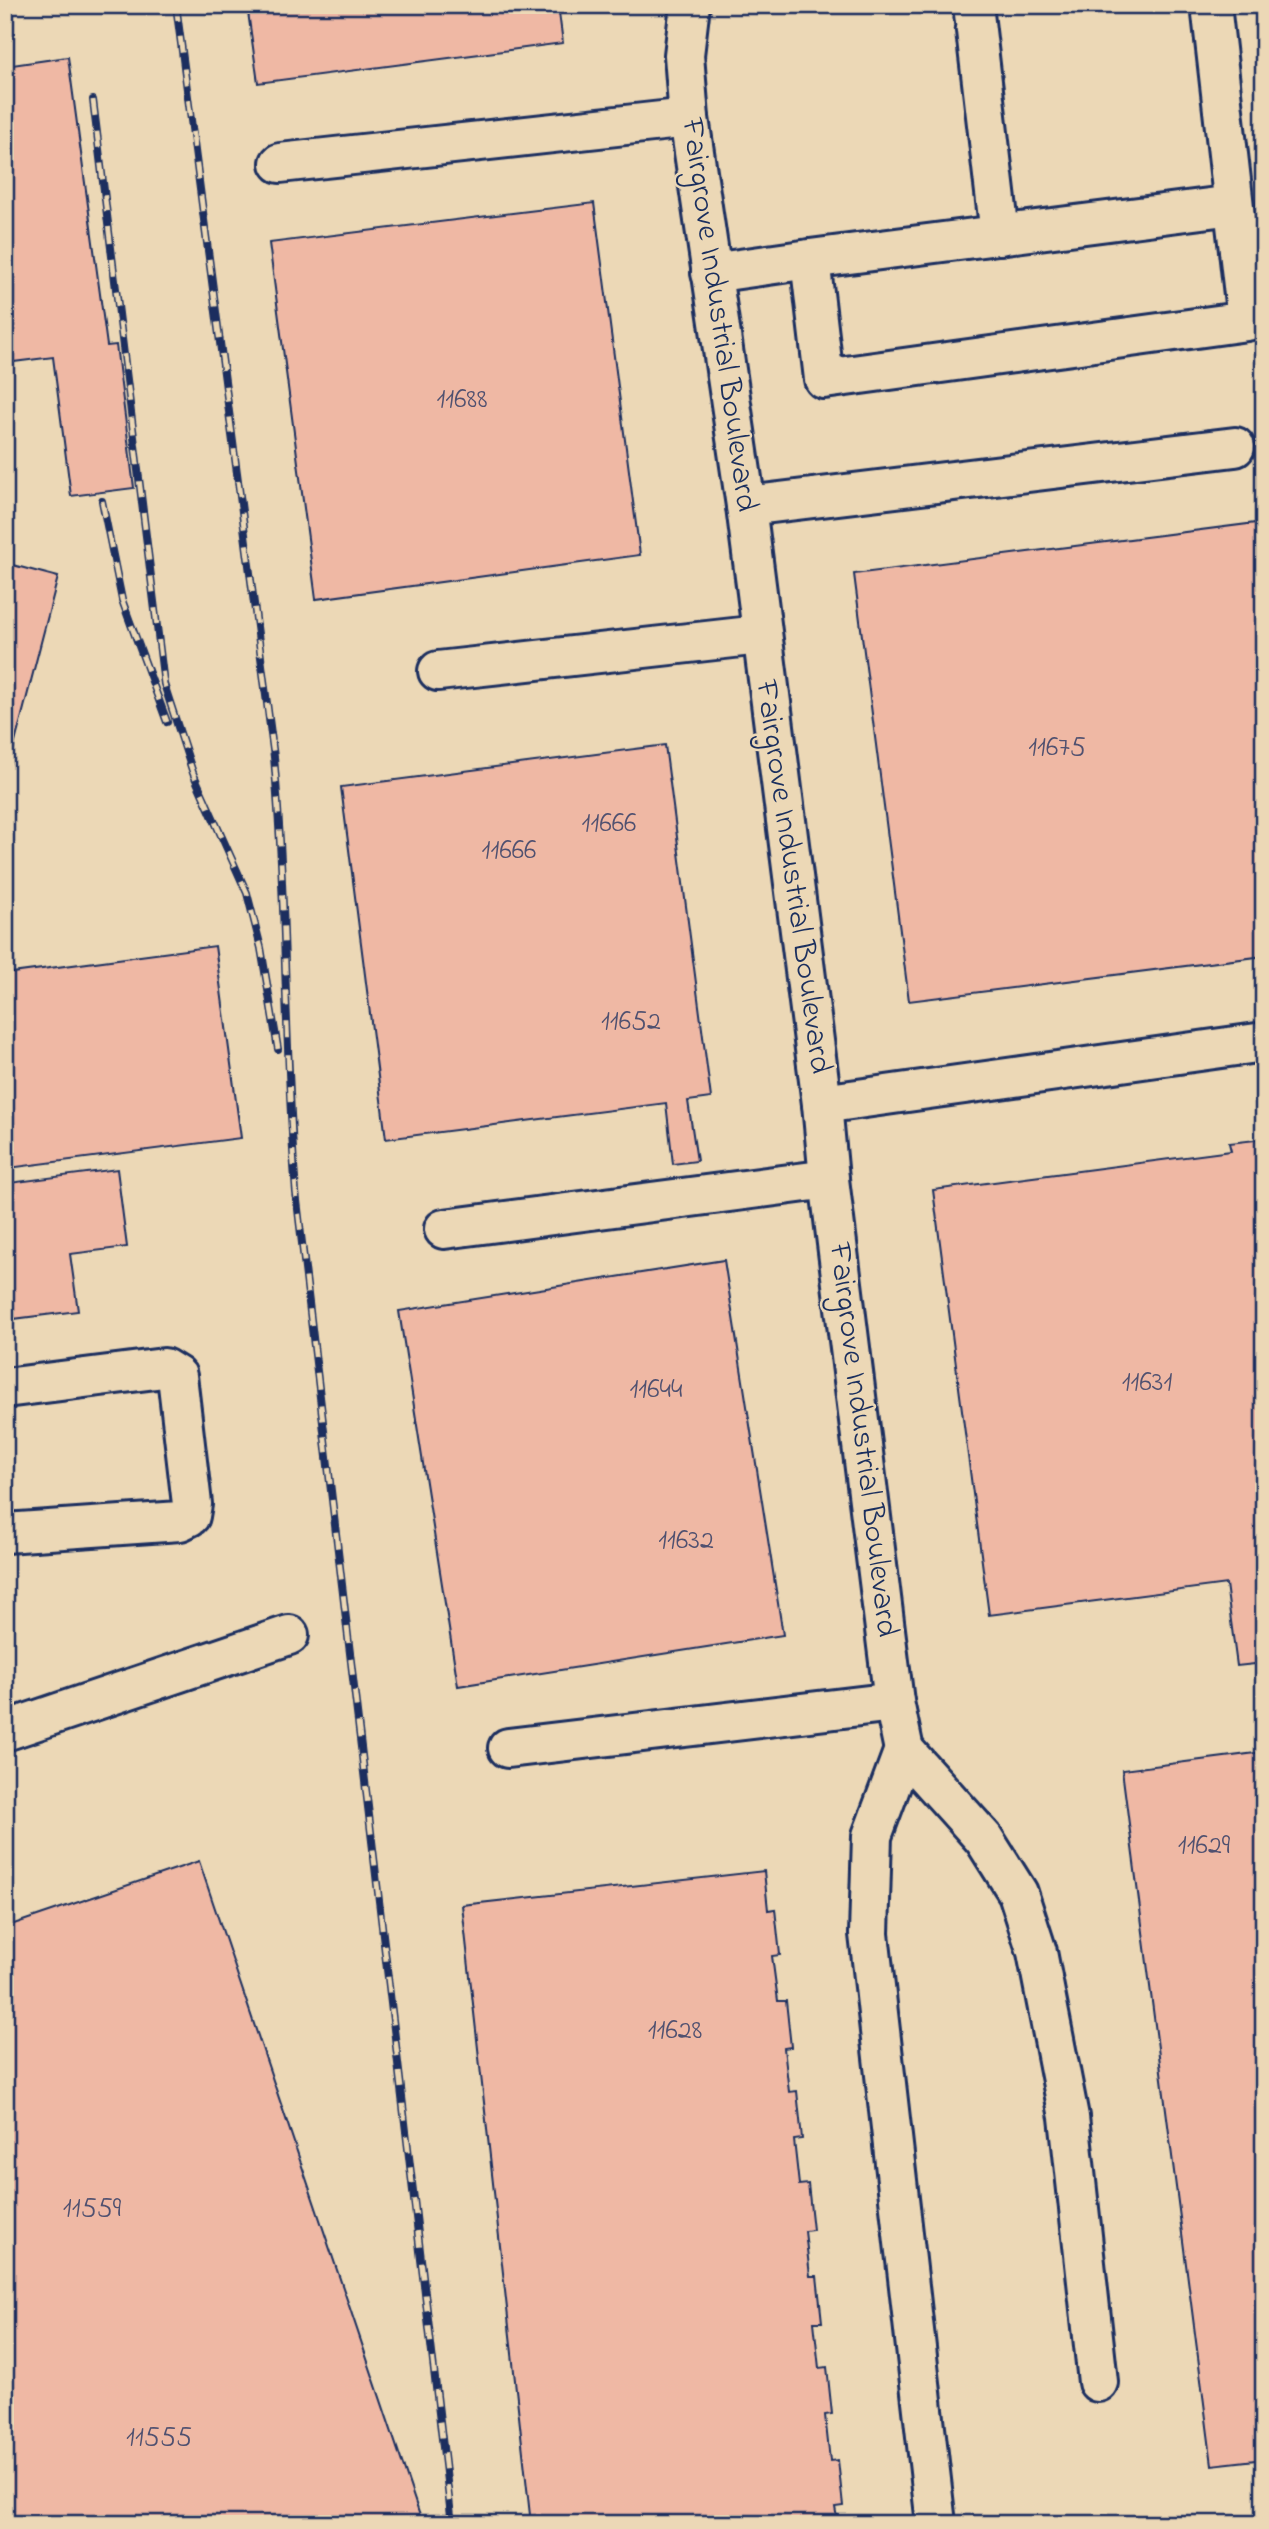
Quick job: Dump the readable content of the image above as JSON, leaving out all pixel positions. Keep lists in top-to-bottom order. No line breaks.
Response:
{"streets":{"street":["Fairgrove Industrial Boulevard"]},"house_numbers":["11688","11675","11666","11666","11652","11631","11644","11632","11629","11628","11559","11555"]}
